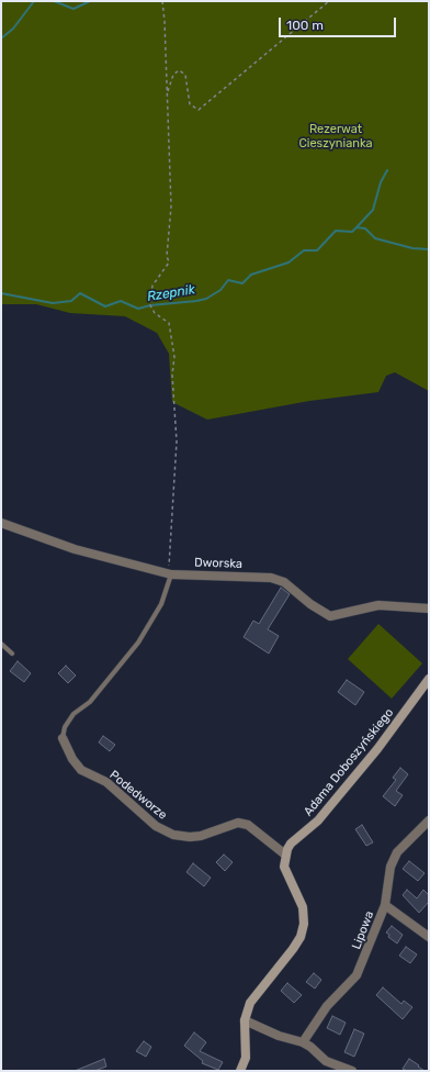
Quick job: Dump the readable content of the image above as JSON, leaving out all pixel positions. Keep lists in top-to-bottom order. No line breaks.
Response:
{"streets":{"street":["Dworska","Adama Doboszyńskiego","Podedworze","Lipowa"]},"crossings":[["Adama Doboszyńskiego","Podedworze"]],"water":["Rzepnik"],"parks":["Rezerwat Cieszynianka"],"scale_bar":"100 m"}
